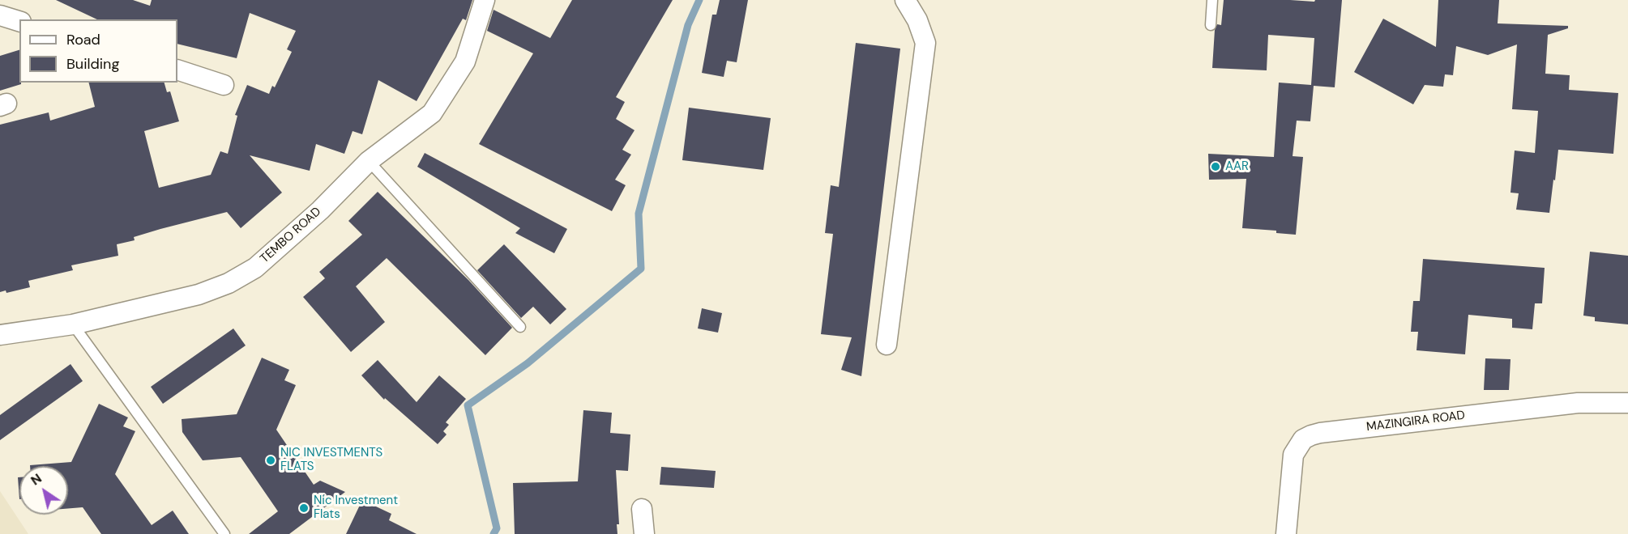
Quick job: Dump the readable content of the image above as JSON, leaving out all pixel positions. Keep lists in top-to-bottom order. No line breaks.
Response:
{"streets":{"street":["TEMBO ROAD","MAZINGIRA ROAD"]},"places":["AAR","NIC INVESTMENTS FLATS","Nic Investment Flats"],"legend":["Road","Building"],"north":"top left"}
